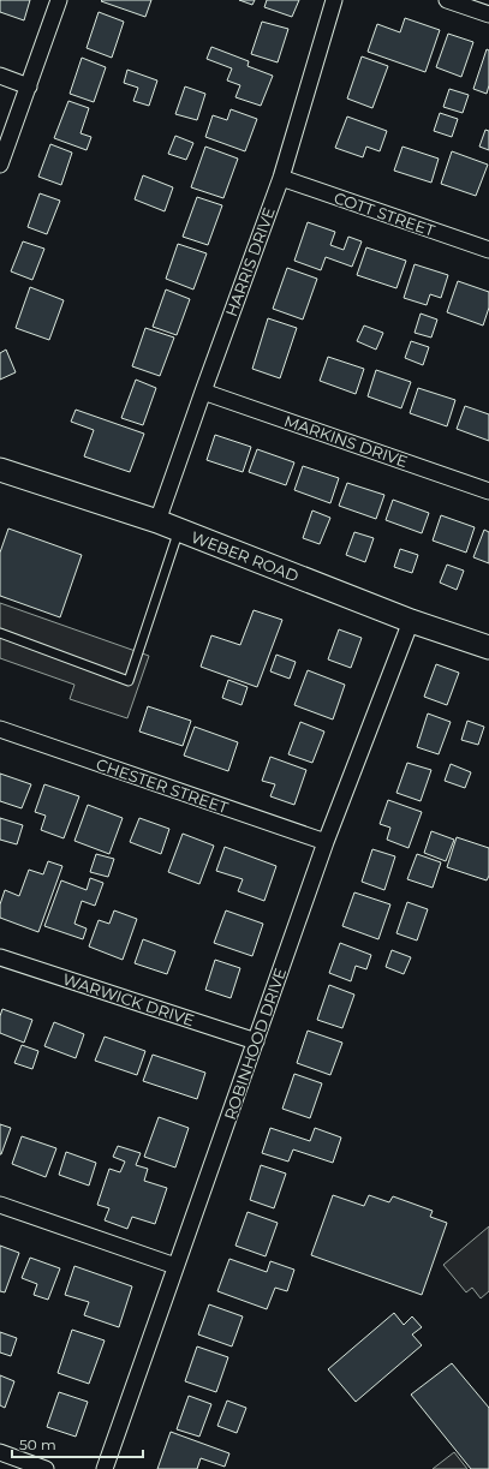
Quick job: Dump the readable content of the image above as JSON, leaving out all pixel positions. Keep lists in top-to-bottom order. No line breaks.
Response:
{"streets":{"main road":["WEBER ROAD"],"street":["COTT STREET","HARRIS DRIVE","MARKINS DRIVE","CHESTER STREET","WARWICK DRIVE","ROBINHOOD DRIVE"]},"crossings":[["COTT STREET","HARRIS DRIVE"],["HARRIS DRIVE","MARKINS DRIVE"],["HARRIS DRIVE","WEBER ROAD"],["WEBER ROAD","ROBINHOOD DRIVE"],["CHESTER STREET","ROBINHOOD DRIVE"],["WARWICK DRIVE","ROBINHOOD DRIVE"]],"scale_bar":"50 m"}
